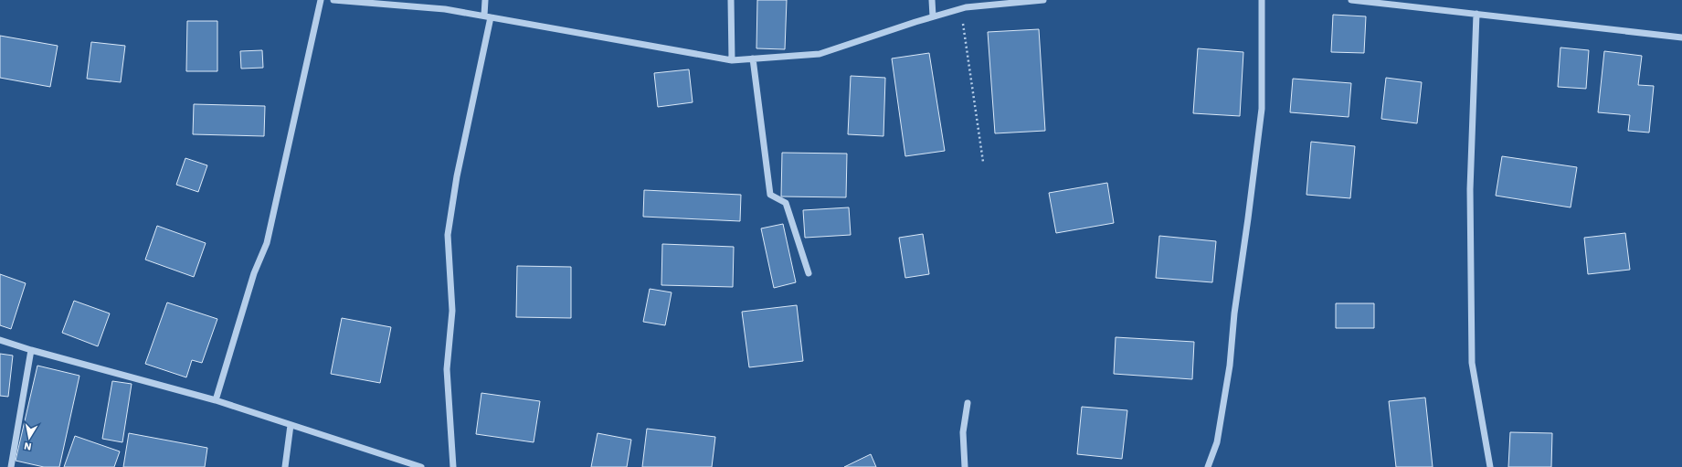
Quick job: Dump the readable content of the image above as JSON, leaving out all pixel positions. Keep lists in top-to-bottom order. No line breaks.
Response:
{"north":"bottom"}
